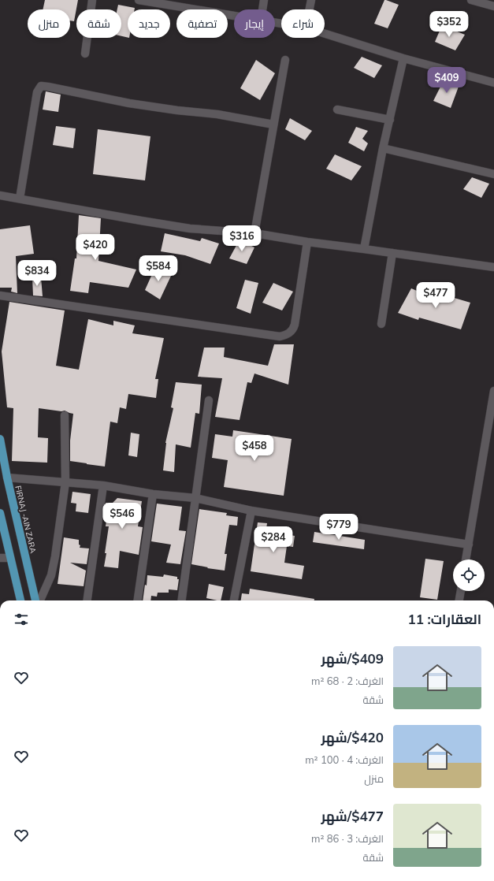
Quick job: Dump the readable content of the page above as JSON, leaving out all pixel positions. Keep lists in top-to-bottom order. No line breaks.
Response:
{"streets":{"main road":["FIRNAJ -AIN ZARA"]},"page":{"chip":["شراء","إيجار","تصفية","جديد","شقة","منزل"],"price":["$352","$409","$316","$420","$584","$834","$477","$458","$546","$779","$284"],"heading":"العقارات: 11","list":[{"name":"$409/شهر","note":"الغرف: 2 · 68 m² · شقة"},{"name":"$420/شهر","note":"الغرف: 4 · 100 m² · منزل"},{"name":"$477/شهر","note":"الغرف: 3 · 86 m² · شقة"}]}}
